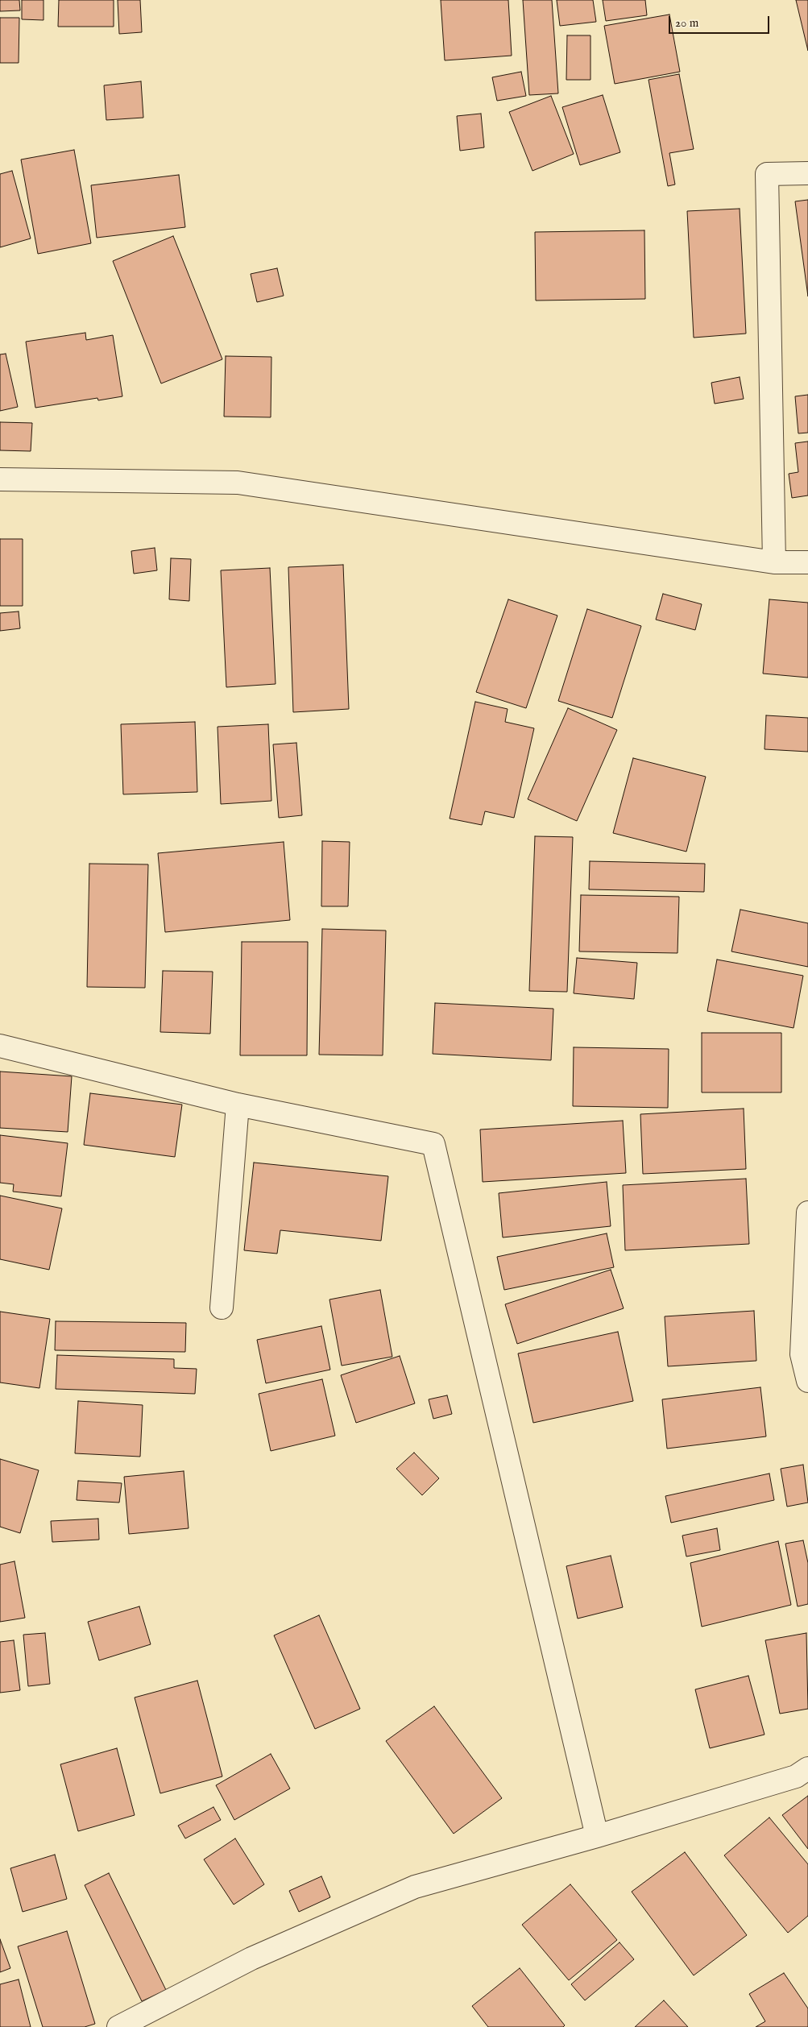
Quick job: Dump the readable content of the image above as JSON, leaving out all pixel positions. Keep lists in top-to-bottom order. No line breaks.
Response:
{"scale_bar":"20 m"}
